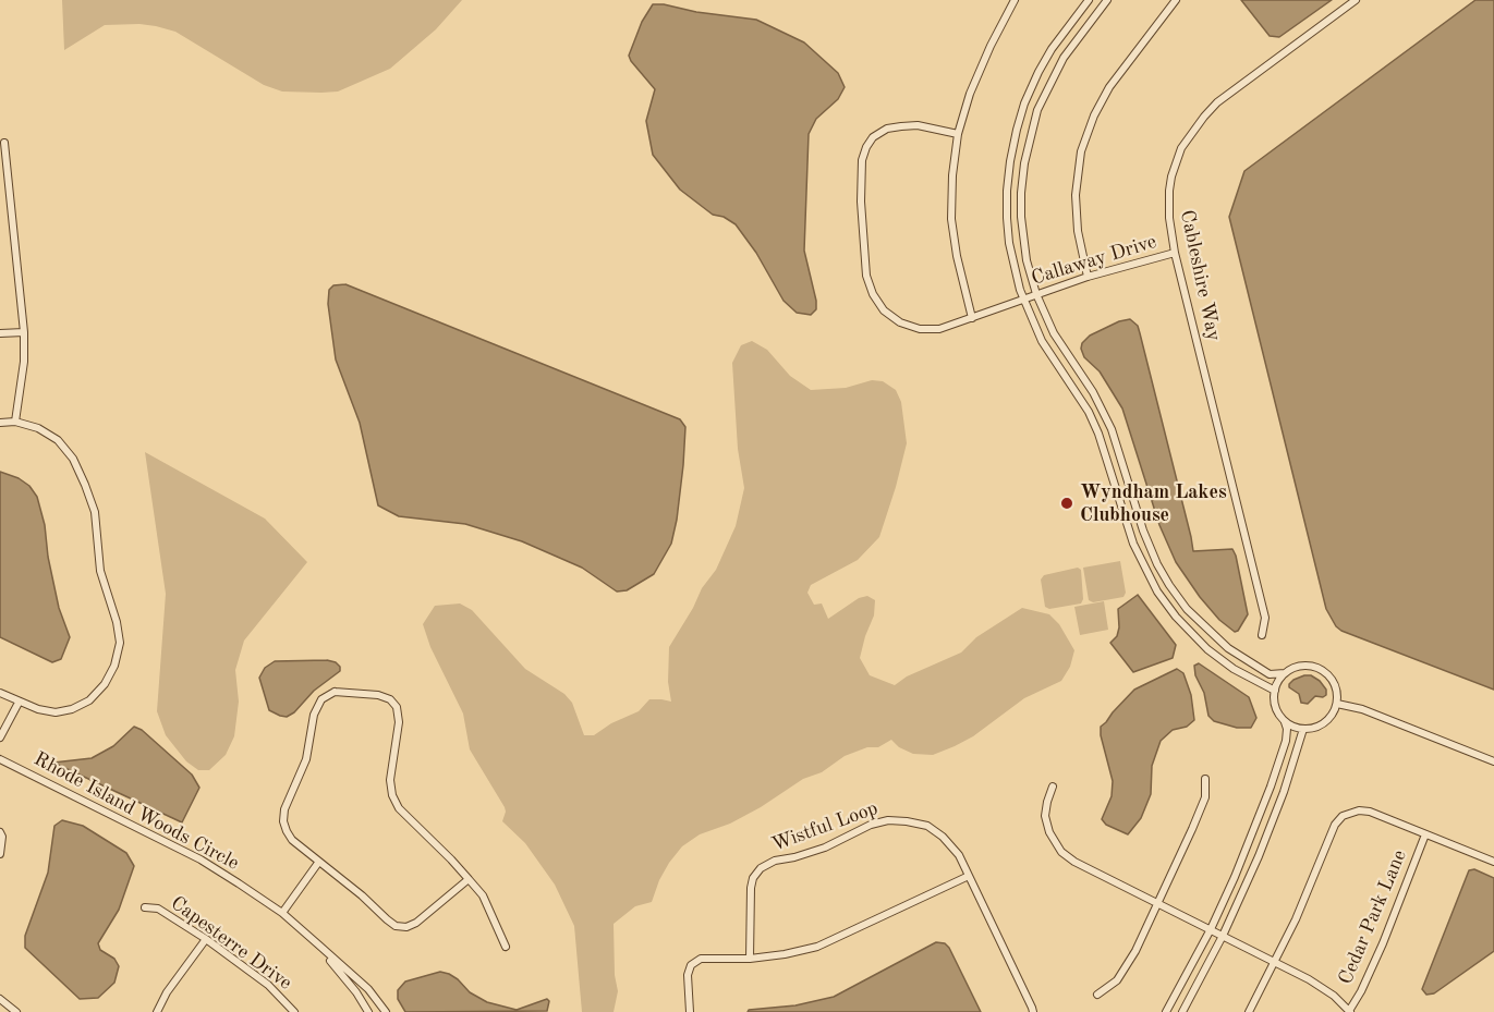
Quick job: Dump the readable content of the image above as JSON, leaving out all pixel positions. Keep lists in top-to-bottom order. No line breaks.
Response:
{"streets":{"street":["Callaway Drive","Cableshire Way","Rhode Island Woods Circle","Wistful Loop","Cedar Park Lane","Capesterre Drive"]},"crossings":[["Callaway Drive","Cableshire Way"]],"places":["Wyndham Lakes Clubhouse"]}
